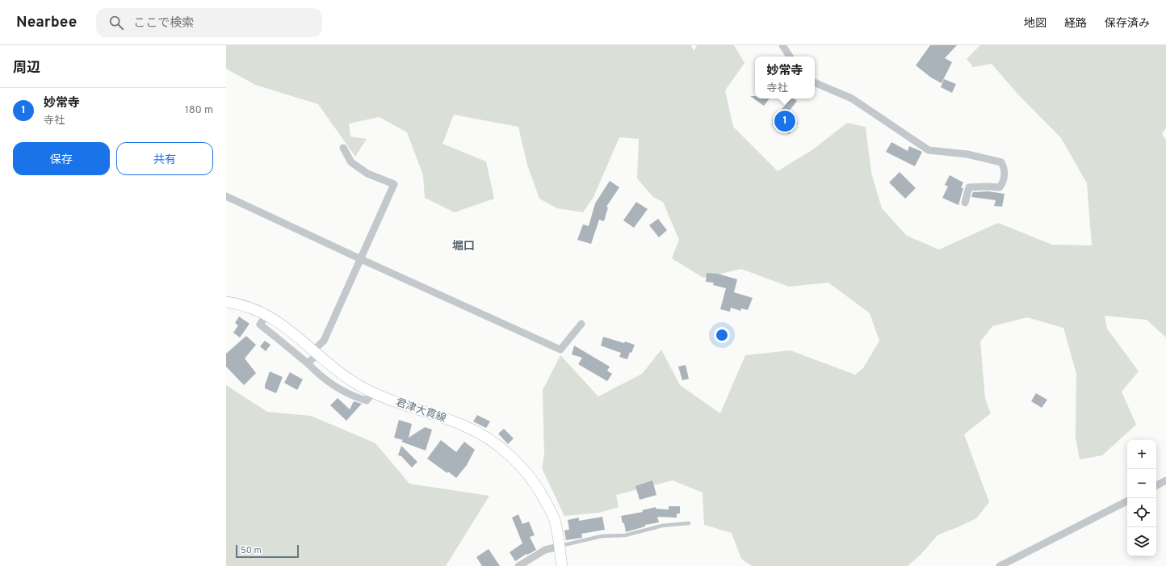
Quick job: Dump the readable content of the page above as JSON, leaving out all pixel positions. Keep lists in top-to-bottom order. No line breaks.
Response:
{"streets":{"main road":["君津大貫線"]},"districts":["堀口"],"scale_bar":"50 m","page":{"header":"Nearbee","search":"ここで検索","nav":["地図","経路","保存済み"],"heading":"周辺","popup":["妙常寺","寺社"],"list":[{"mark":"1","name":"妙常寺","note":"寺社","value":"180 m"}],"pins":"1","buttons":["保存","共有"],"map_buttons":["+","−"],"scale":"50 m"}}
